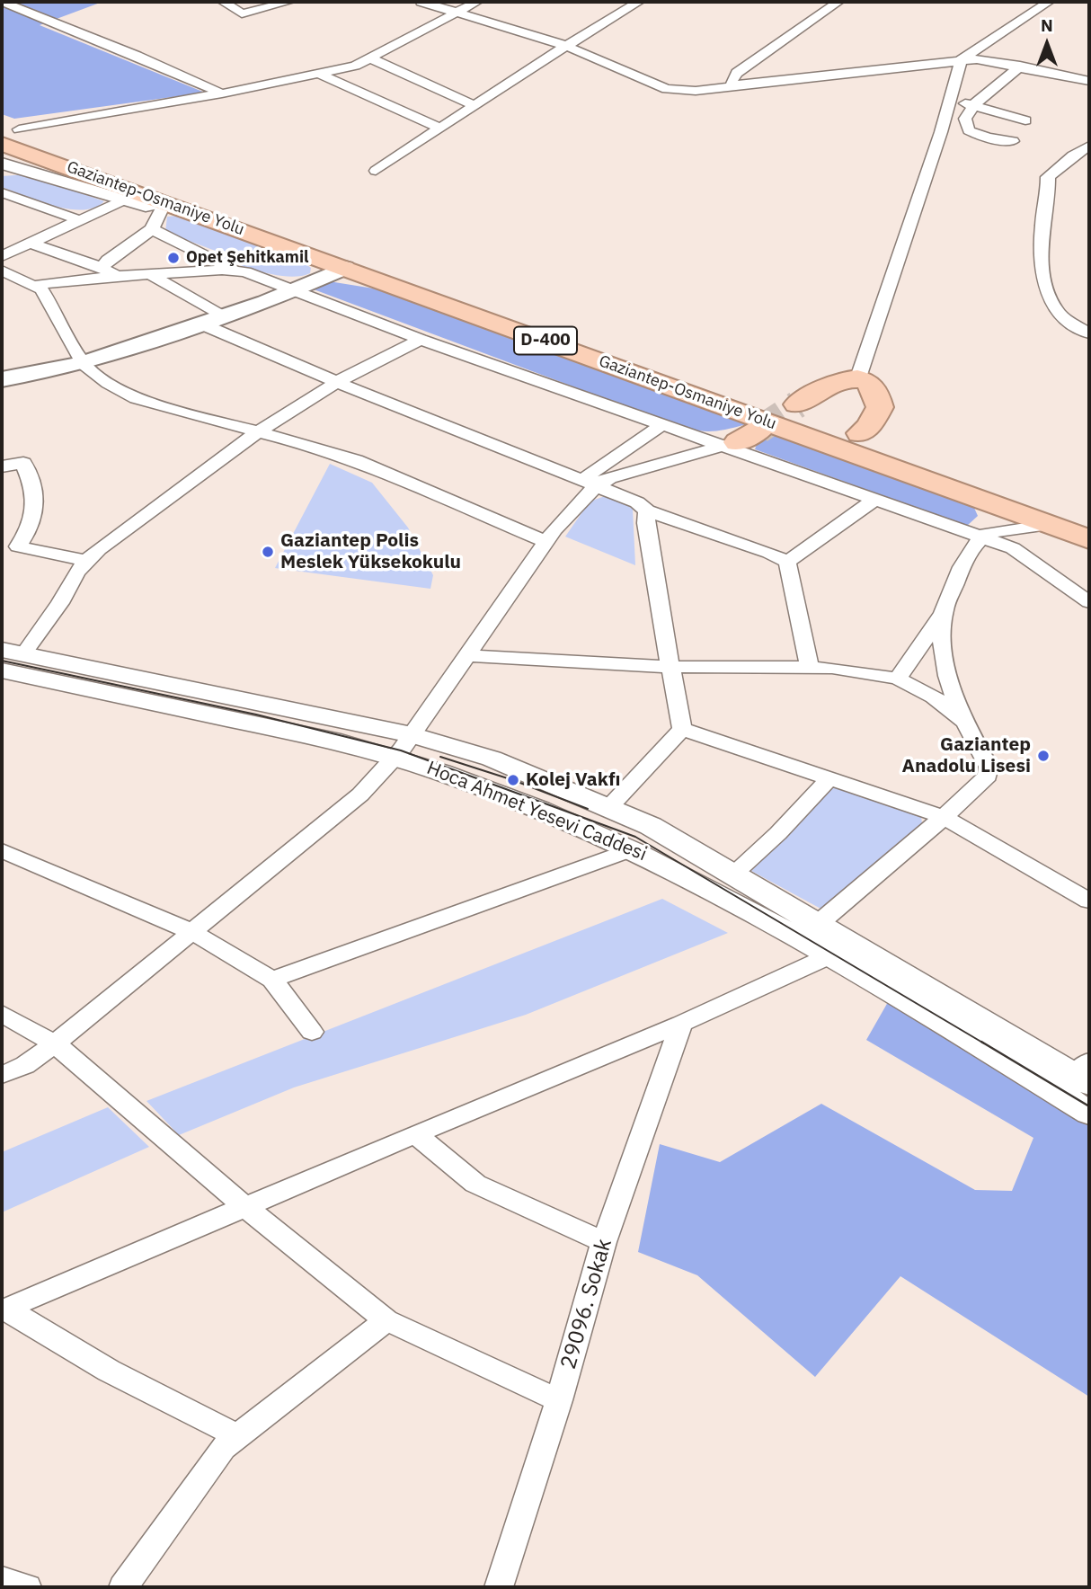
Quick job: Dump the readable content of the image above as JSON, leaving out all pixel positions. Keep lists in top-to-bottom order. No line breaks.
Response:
{"streets":{"highway":["Gaziantep-Osmaniye Yolu","D-400"],"street":["Hoca Ahmet Yesevi Caddesi","29096. Sokak"]},"places":["Opet Şehitkamil","Gaziantep Polis Meslek Yüksekokulu","Gaziantep Anadolu Lisesi","Kolej Vakfı"],"north":"top"}
